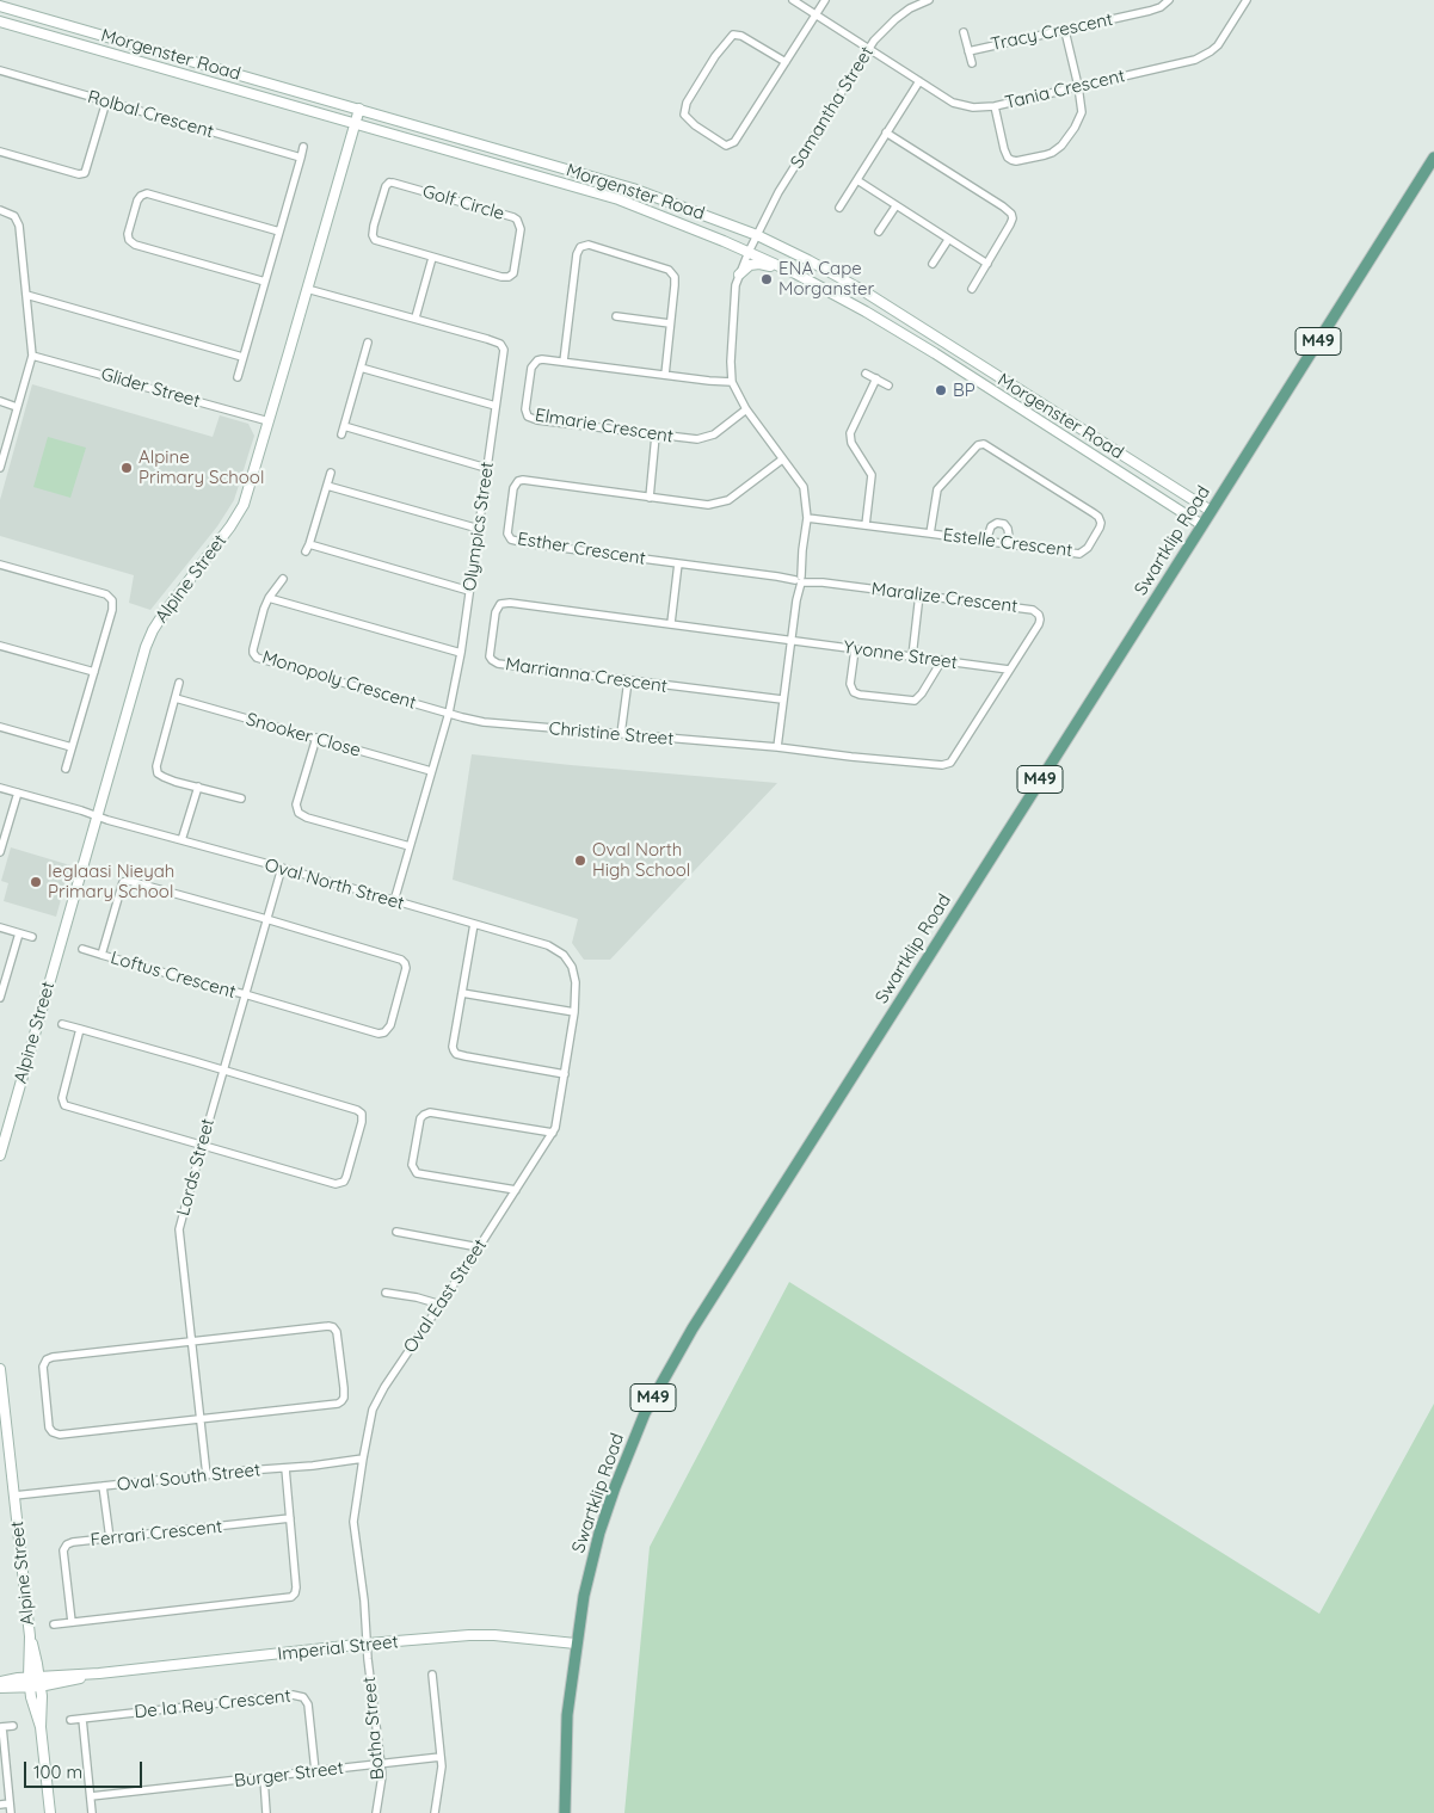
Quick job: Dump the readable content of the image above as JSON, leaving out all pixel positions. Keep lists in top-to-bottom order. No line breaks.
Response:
{"streets":{"main road":["Morgenster Road","M49","Swartklip Road","Alpine Street","Imperial Street"],"street":["Tracy Crescent","Tania Crescent","Samantha Street","Rolbal Crescent","Golf Circle","Glider Street","Elmarie Crescent","Olympics Street","Estelle Crescent","Esther Crescent","Maralize Crescent","Yvonne Street","Marrianna Crescent","Monopoly Crescent","Christine Street","Snooker Close","Oval North Street","Loftus Crescent","Lords Street","Oval East Street","Oval South Street","Ferrari Crescent","De la Rey Crescent","Botha Street","Burger Street"]},"crossings":[["Morgenster Road","Samantha Street"],["Morgenster Road","Swartklip Road"],["Morgenster Road","Alpine Street"],["Tania Crescent","Samantha Street"],["Samantha Street","Elmarie Crescent"],["Glider Street","Alpine Street"],["Olympics Street","Alpine Street"],["Olympics Street","Monopoly Crescent"],["Olympics Street","Christine Street"],["Olympics Street","Snooker Close"],["Olympics Street","Oval North Street"],["Swartklip Road","Imperial Street"],["Esther Crescent","Maralize Crescent"],["Alpine Street","Oval North Street"],["Alpine Street","Oval South Street"],["Alpine Street","Imperial Street"],["Maralize Crescent","Yvonne Street"],["Maralize Crescent","Christine Street"],["Yvonne Street","Marrianna Crescent"],["Monopoly Crescent","Christine Street"],["Oval North Street","Lords Street"],["Oval North Street","Oval East Street"],["Loftus Crescent","Lords Street"],["Lords Street","Oval South Street"],["Oval East Street","Oval South Street"],["Oval East Street","Imperial Street"],["Oval East Street","Botha Street"],["Imperial Street","Botha Street"],["De la Rey Crescent","Burger Street"],["Botha Street","Burger Street"]],"places":["ENA Cape Morganster","BP","Alpine Primary School","Oval North High School","Ieglaasi Nieyah Primary School"],"scale_bar":"100 m"}
